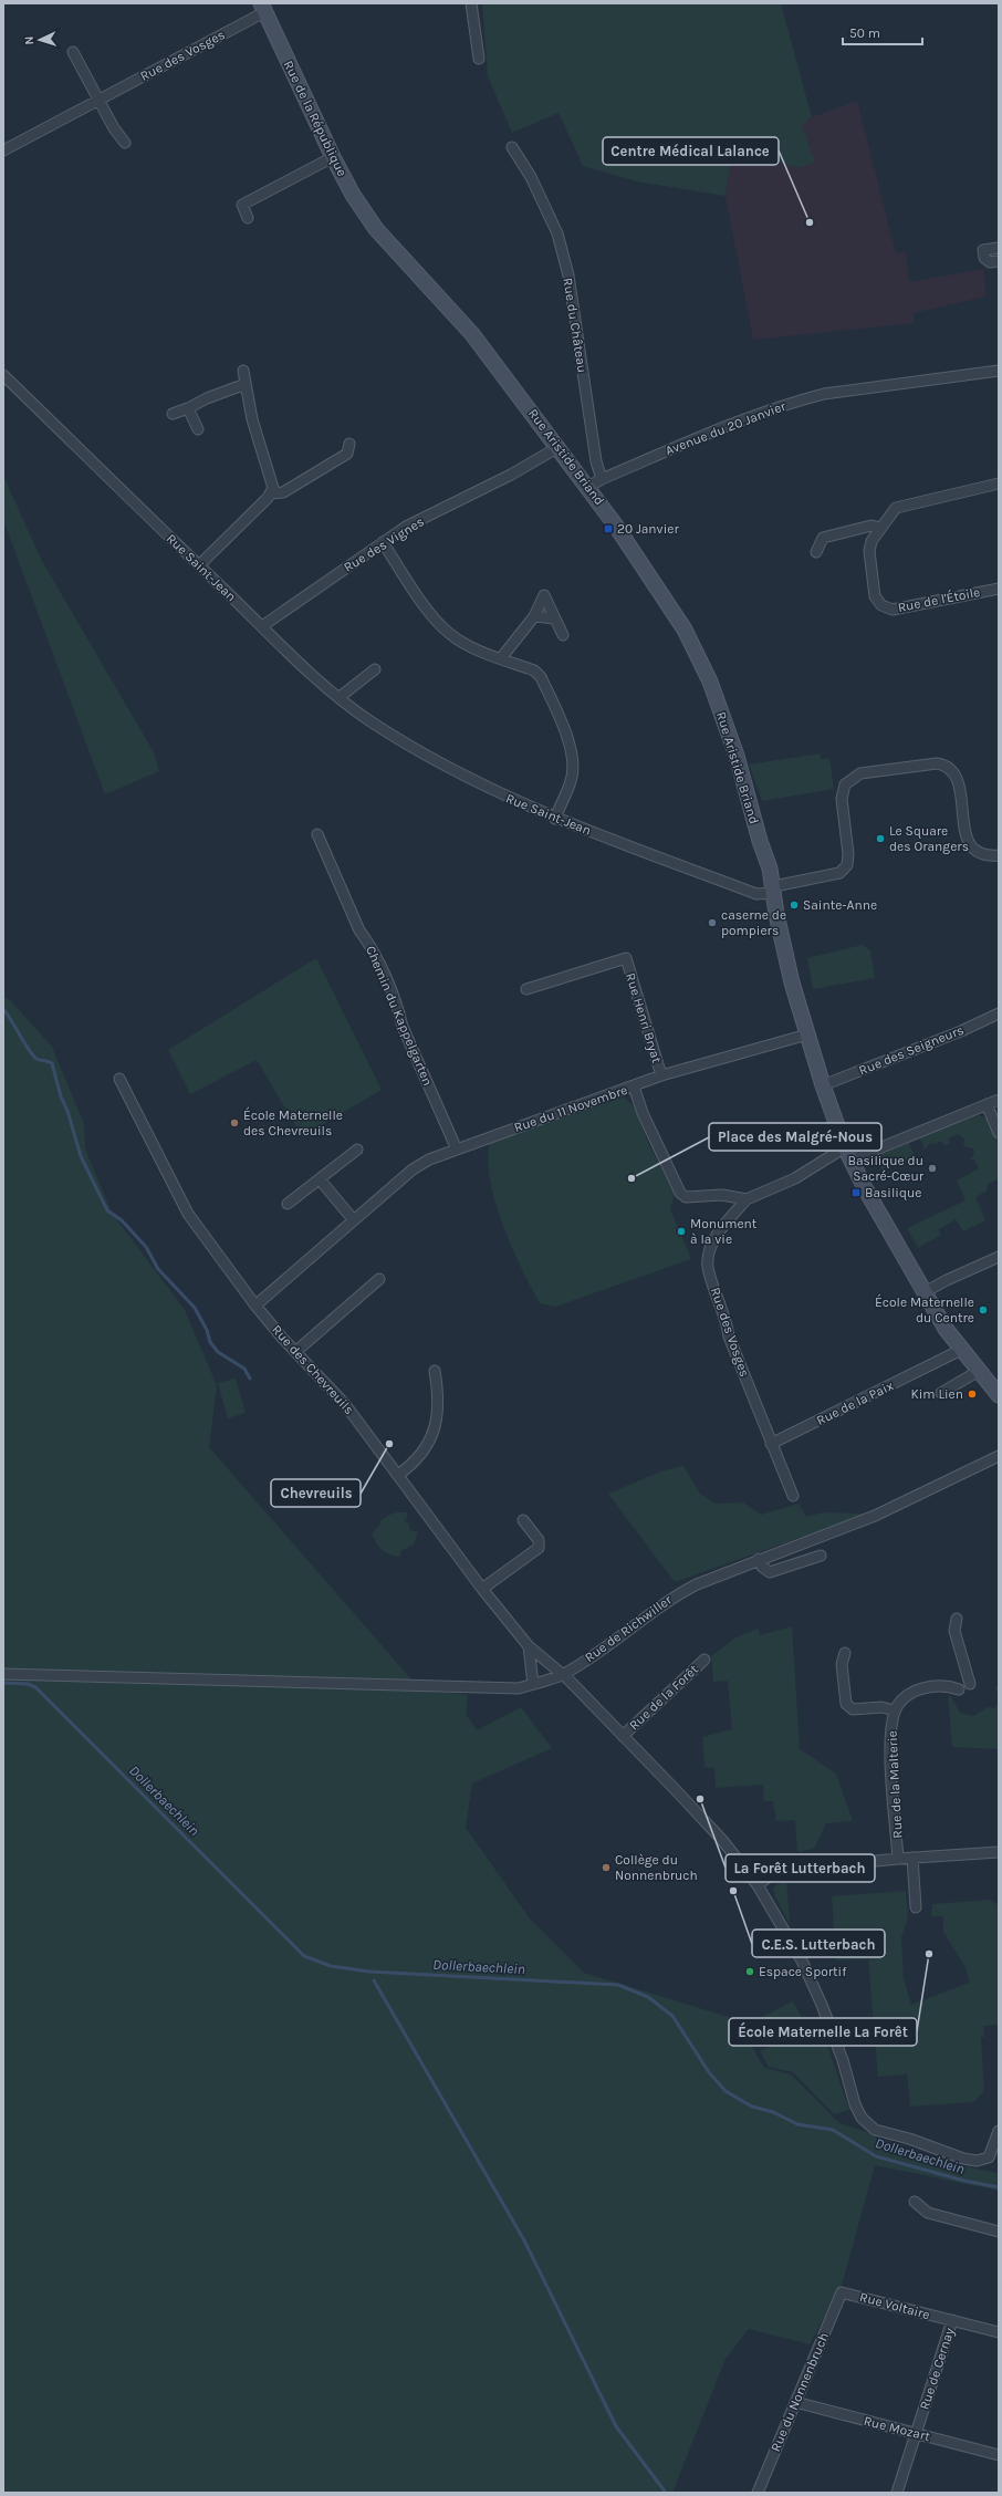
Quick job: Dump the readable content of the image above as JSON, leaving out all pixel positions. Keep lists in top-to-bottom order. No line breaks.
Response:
{"streets":{"main road":["Rue de la République","Rue Aristide Briand"],"street":["Rue des Vosges","Rue du Château","Avenue du 20 Janvier","Rue des Vignes","Rue Saint-Jean","Rue de l'Étoile","Chemin du Kappelgarten","Rue Henri Bryat","Rue des Seigneurs","Rue du 11 Novembre","Rue des Chevreuils","Rue de la Paix","Rue de Richwiller","Rue de la Forêt","Rue de la Malterie","Rue Voltaire","Rue de Cernay","Rue du Nonnenbruch","Rue Mozart"]},"crossings":[["Rue des Vosges","Rue de la République"],["Rue des Vosges","Rue de la Paix"],["Rue de la République","Rue Aristide Briand"],["Rue du Château","Avenue du 20 Janvier"],["Avenue du 20 Janvier","Rue Aristide Briand"],["Rue Aristide Briand","Rue des Vignes"],["Rue Aristide Briand","Rue Saint-Jean"],["Rue Aristide Briand","Rue des Seigneurs"],["Rue Aristide Briand","Rue du 11 Novembre"],["Rue Aristide Briand","Rue de la Paix"],["Rue des Vignes","Rue Saint-Jean"],["Chemin du Kappelgarten","Rue du 11 Novembre"],["Rue Henri Bryat","Rue du 11 Novembre"],["Rue du 11 Novembre","Rue des Chevreuils"],["Rue des Chevreuils","Rue de Richwiller"],["Rue des Chevreuils","Rue de la Forêt"],["Rue de Richwiller","Rue de la Forêt"],["Rue Voltaire","Rue de Cernay"],["Rue Voltaire","Rue du Nonnenbruch"],["Rue de Cernay","Rue Mozart"],["Rue du Nonnenbruch","Rue Mozart"]],"water":["Dollerbaechlein"],"places":{"other":["Centre Médical Lalance","Le Square des Orangers","Sainte-Anne","caserne de pompiers","École Maternelle des Chevreuils","Basilique du Sacré-Cœur","Place des Malgré-Nous","Monument à la vie","École Maternelle du Centre","Kim Lien","Chevreuils","La Forêt Lutterbach","Collège du Nonnenbruch","C.E.S. Lutterbach","École Maternelle La Forêt","Espace Sportif"],"transit":["20 Janvier","Basilique"]},"scale_bar":"50 m","north":"left"}
